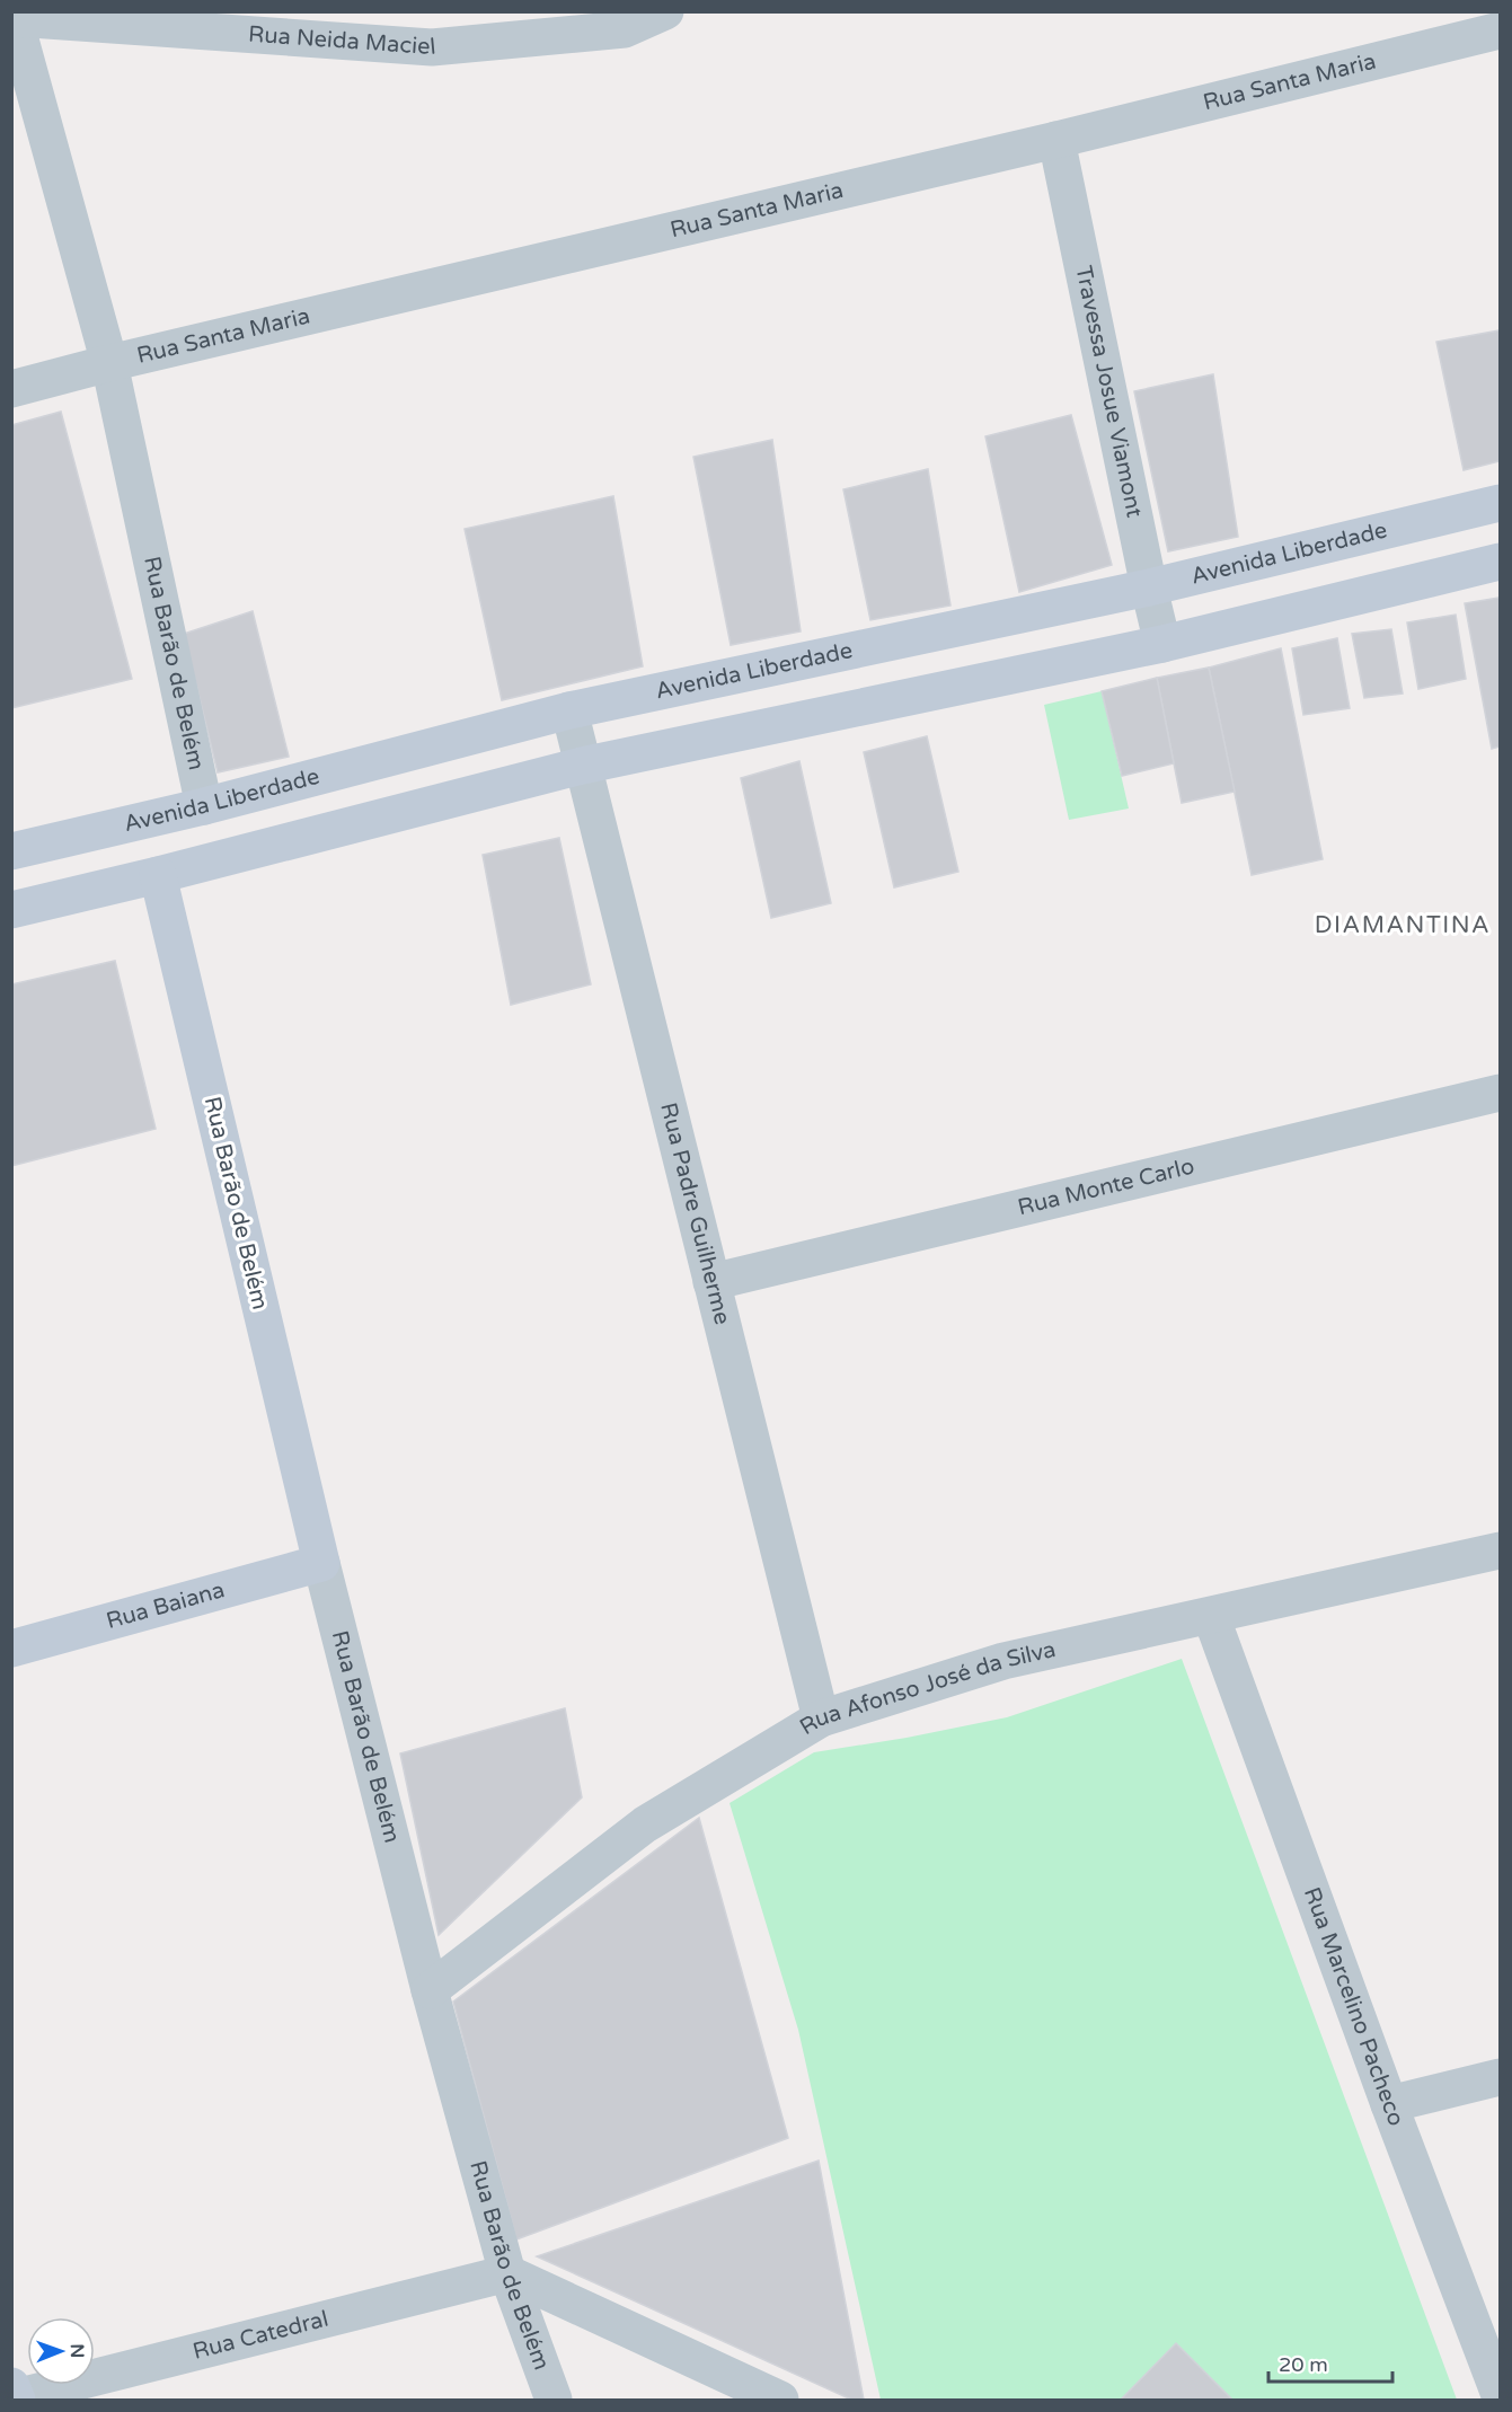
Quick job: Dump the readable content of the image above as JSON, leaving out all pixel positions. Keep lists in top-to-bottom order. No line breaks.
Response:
{"streets":{"main road":["Avenida Liberdade","Rua Barão de Belém","Rua Baiana"],"street":["Rua Neida Maciel","Rua Santa Maria","Travessa Josue Viamont","Rua Monte Carlo","Rua Padre Guilherme","Rua Afonso José da Silva","Rua Marcelino Pacheco","Rua Catedral"]},"crossings":[["Rua Neida Maciel","Rua Barão de Belém"],["Rua Santa Maria","Travessa Josue Viamont"],["Rua Santa Maria","Rua Barão de Belém"],["Travessa Josue Viamont","Avenida Liberdade"],["Avenida Liberdade","Rua Barão de Belém"],["Avenida Liberdade","Rua Padre Guilherme"],["Rua Barão de Belém","Rua Baiana"],["Rua Barão de Belém","Rua Afonso José da Silva"],["Rua Barão de Belém","Rua Catedral"],["Rua Monte Carlo","Rua Padre Guilherme"],["Rua Padre Guilherme","Rua Afonso José da Silva"],["Rua Afonso José da Silva","Rua Marcelino Pacheco"]],"districts":["DIAMANTINA"],"scale_bar":"20 m","north":"right"}
